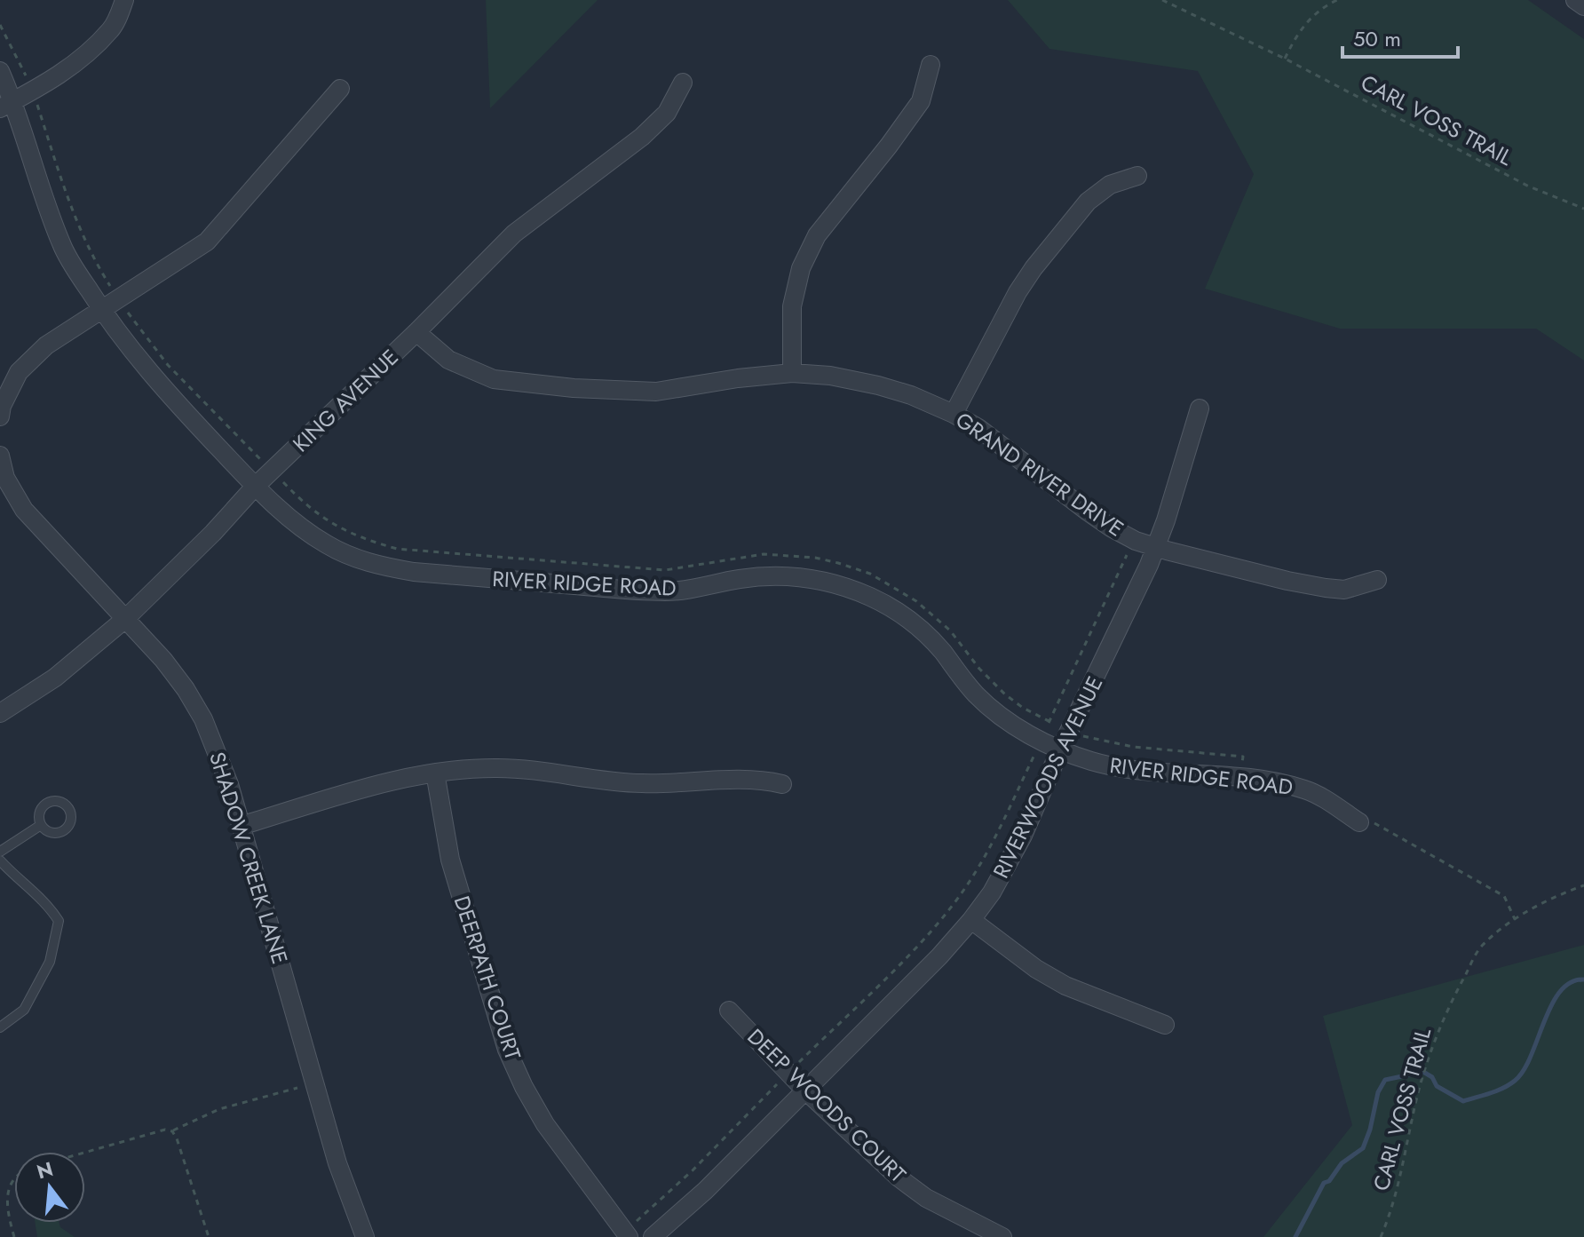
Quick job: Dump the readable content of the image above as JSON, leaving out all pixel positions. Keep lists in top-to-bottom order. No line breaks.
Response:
{"streets":{"street":["KING AVENUE","GRAND RIVER DRIVE","RIVER RIDGE ROAD","RIVERWOODS AVENUE","SHADOW CREEK LANE","DEERPATH COURT","DEEP WOODS COURT"],"path":["CARL VOSS TRAIL"]},"crossings":[["KING AVENUE","GRAND RIVER DRIVE"],["KING AVENUE","RIVER RIDGE ROAD"],["KING AVENUE","SHADOW CREEK LANE"],["GRAND RIVER DRIVE","RIVERWOODS AVENUE"],["RIVER RIDGE ROAD","RIVERWOODS AVENUE"],["RIVERWOODS AVENUE","DEEP WOODS COURT"]],"scale_bar":"50 m","north":"top"}
